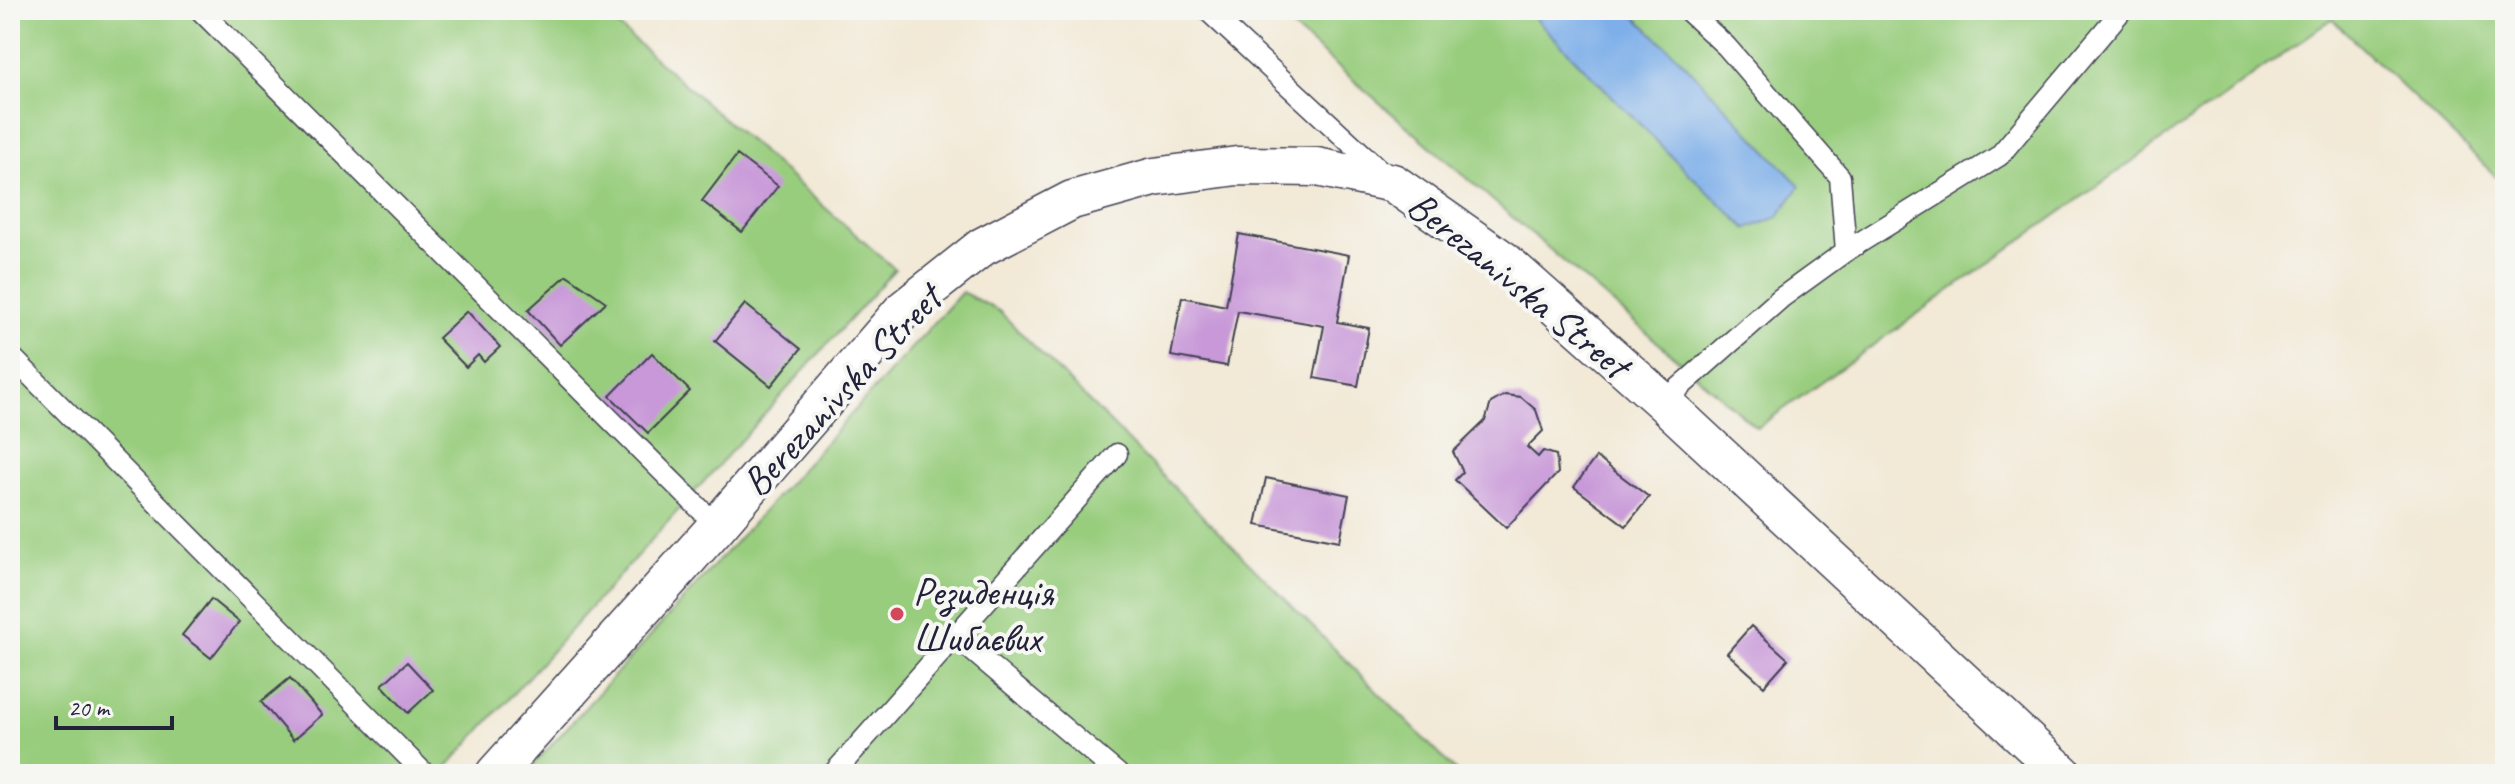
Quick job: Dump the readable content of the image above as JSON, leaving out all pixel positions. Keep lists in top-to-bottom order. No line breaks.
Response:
{"streets":{"street":["Berezanivska Street"]},"places":["Резиденція Шибаєвих"],"scale_bar":"20 m"}
